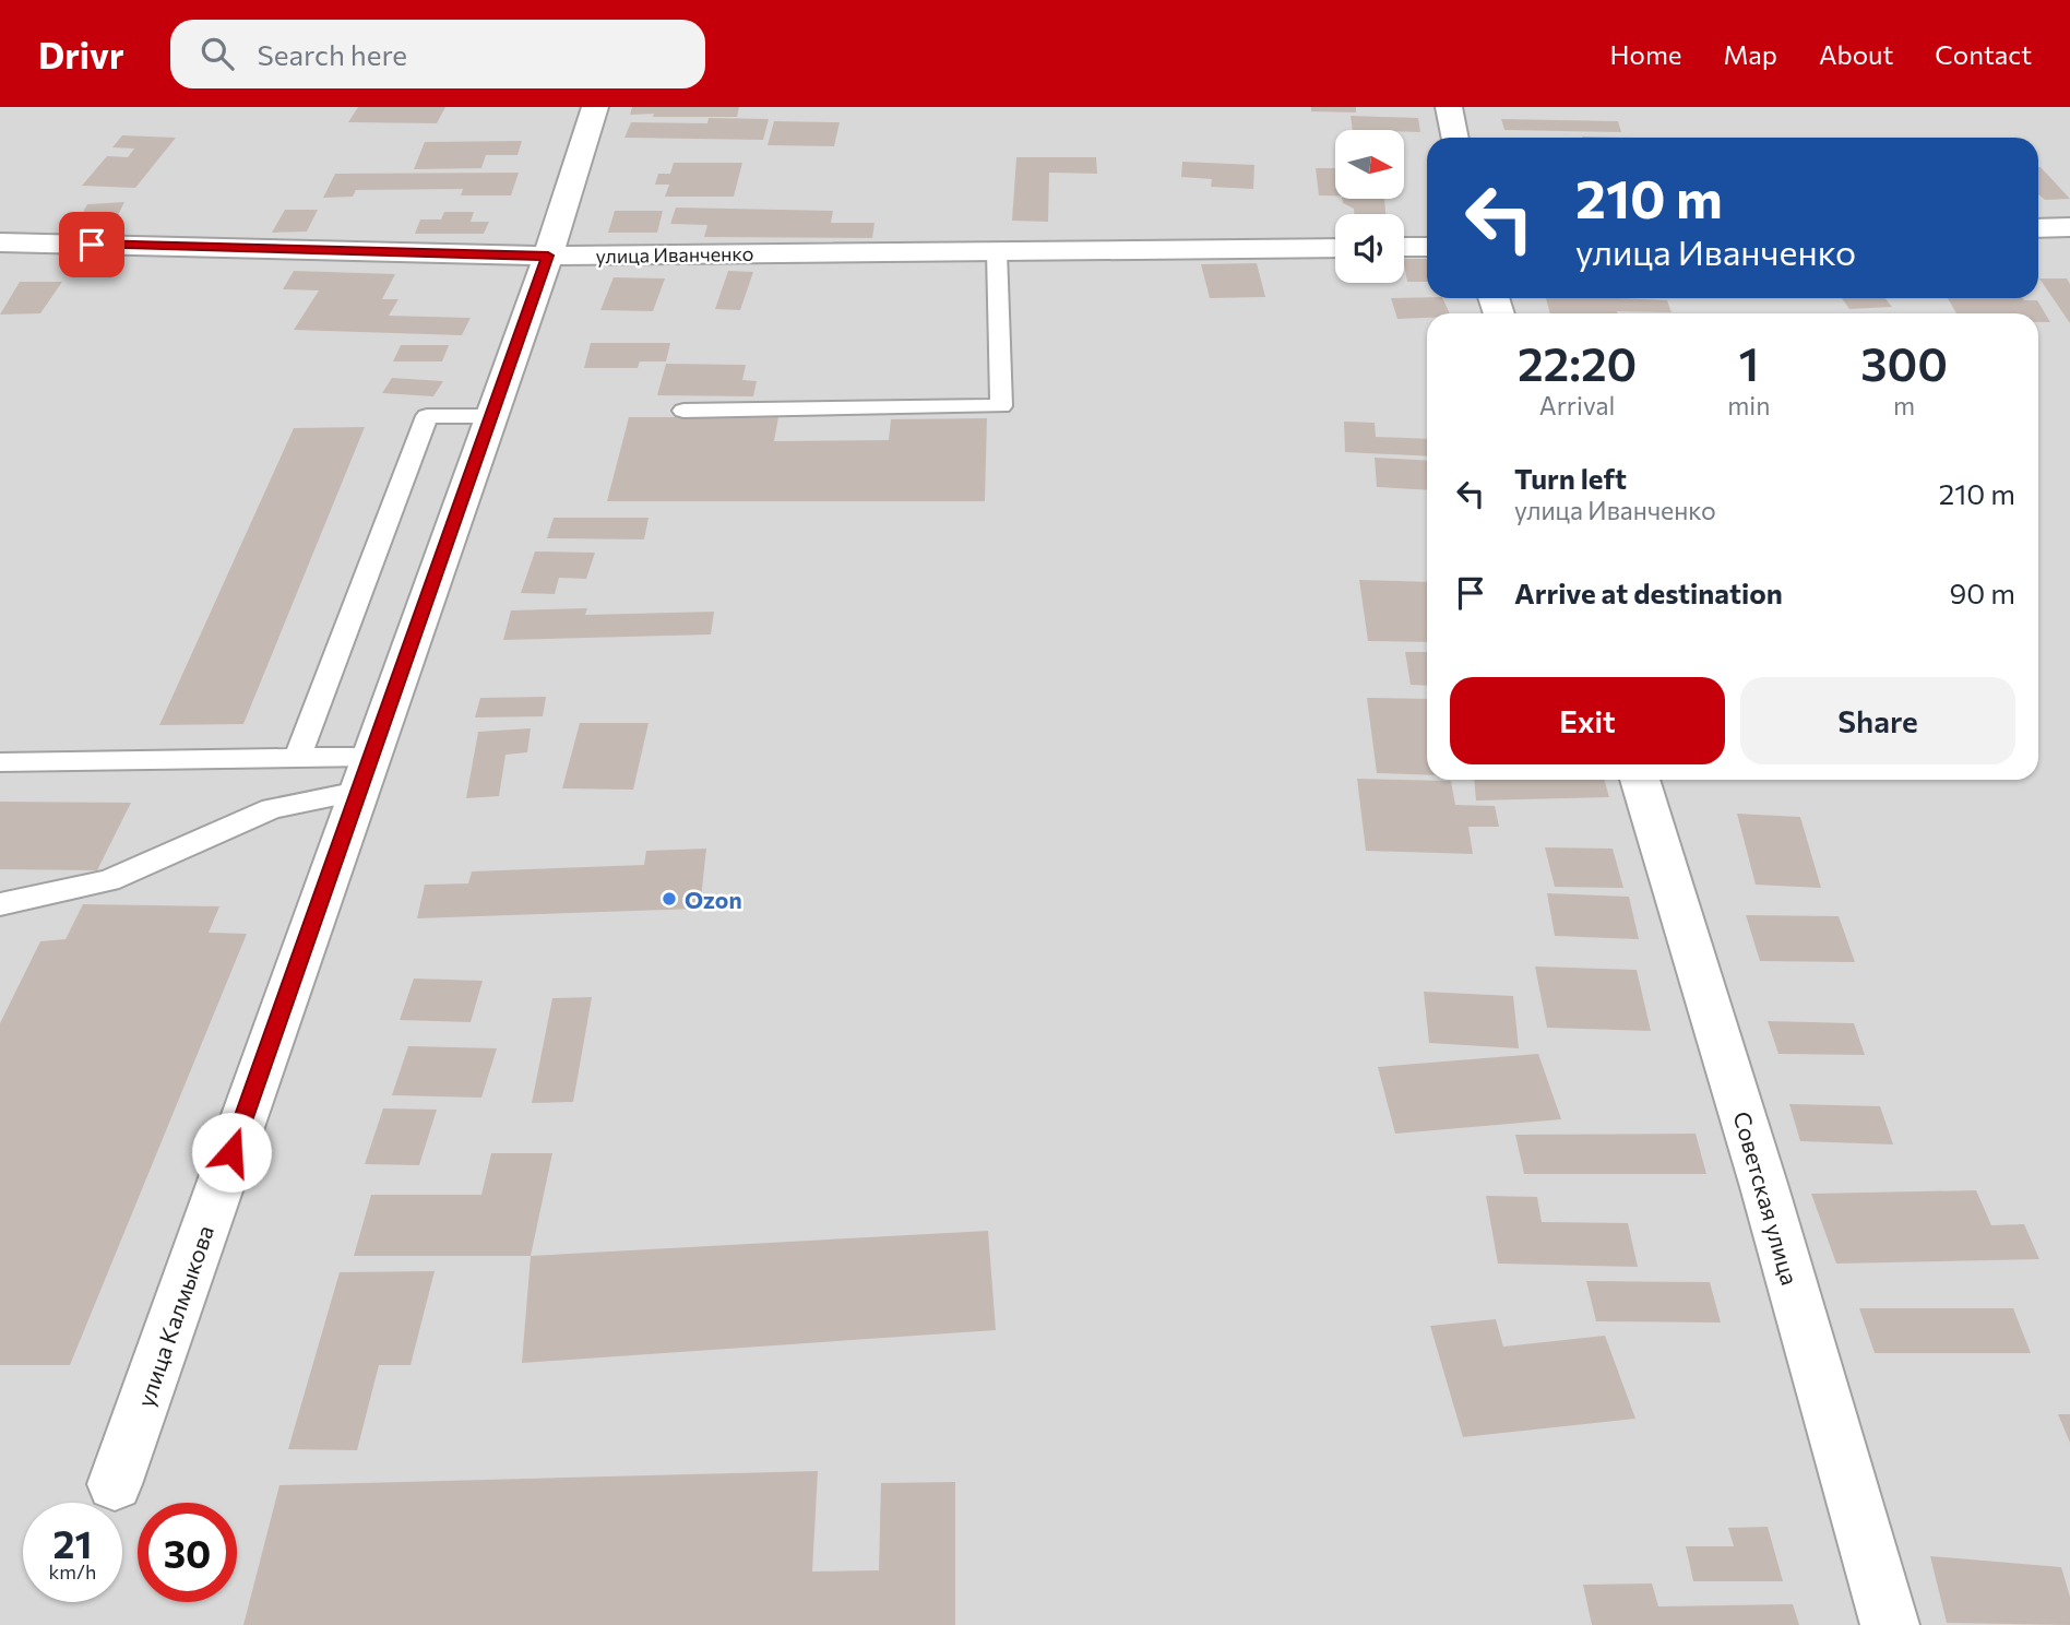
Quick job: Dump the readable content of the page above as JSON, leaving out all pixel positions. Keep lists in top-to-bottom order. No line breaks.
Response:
{"streets":{"street":["улица Иванченко","Советская улица","улица Калмыкова"]},"crossings":[["улица Иванченко","улица Калмыкова"]],"places":["Ozon"],"north":"right","page":{"header":"Drivr","search":"Search here","nav":["Home","Map","About","Contact"],"turn":["210 m","улица Иванченко"],"eta":["22:20","Arrival","1","min","300","m"],"list":[{"name":"Turn left","note":"улица Иванченко","value":"210 m"},{"name":"Arrive at destination","value":"90 m"}],"buttons":["Exit","Share"],"speed":"21 km/h","limit":"30"}}
